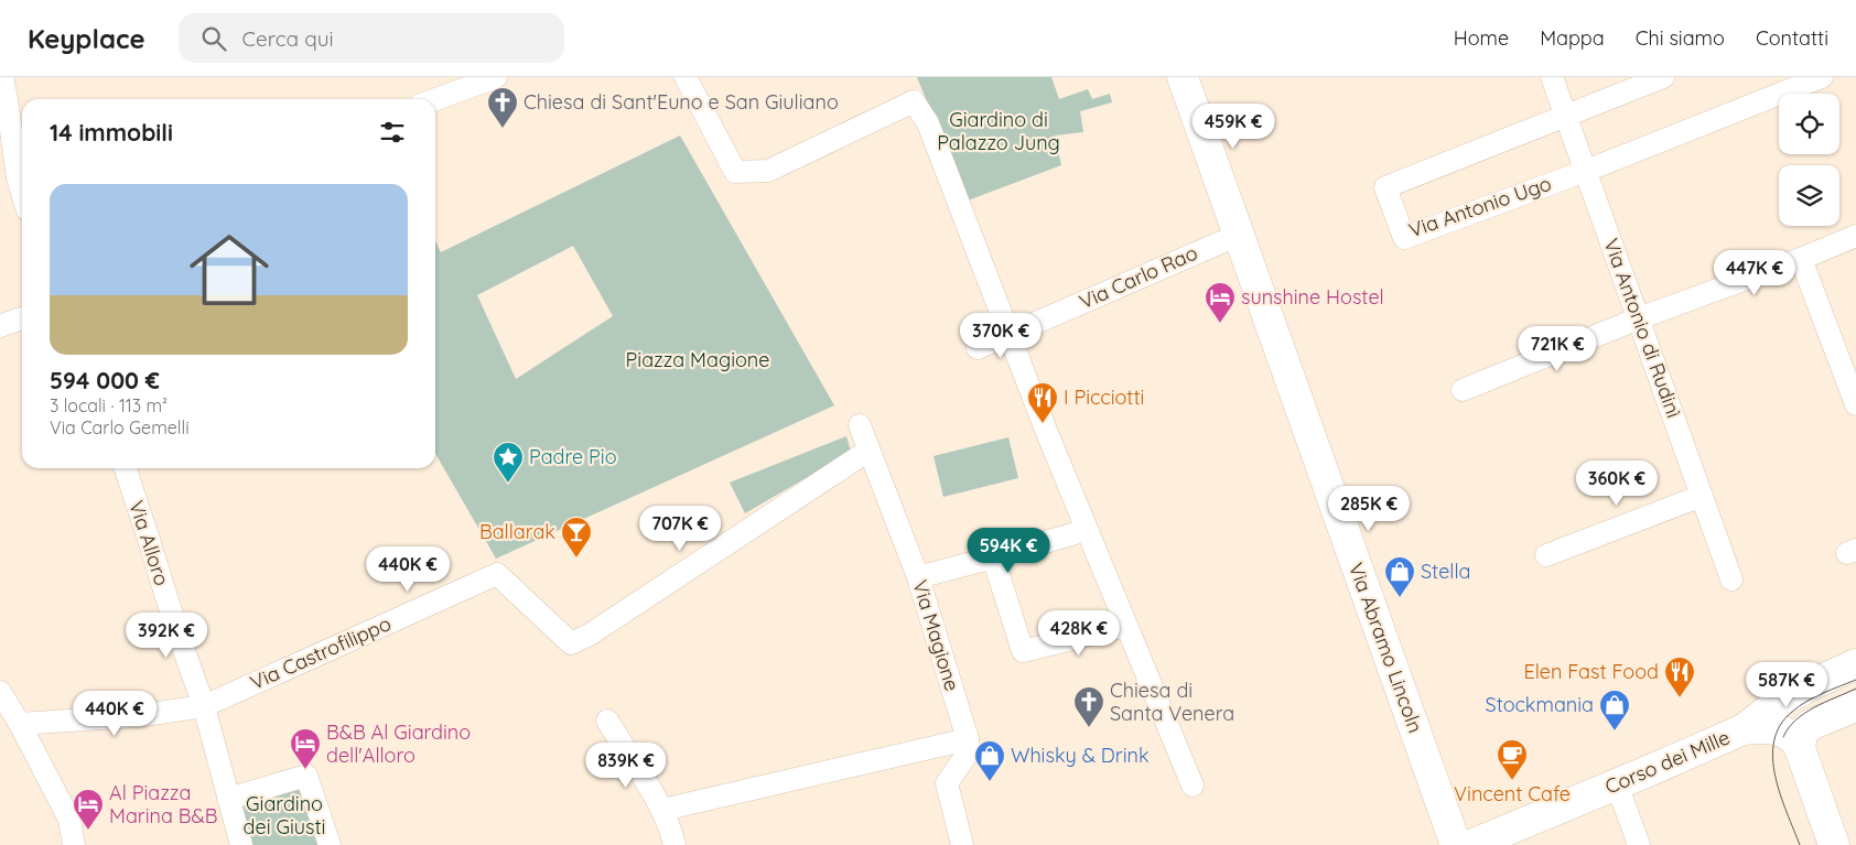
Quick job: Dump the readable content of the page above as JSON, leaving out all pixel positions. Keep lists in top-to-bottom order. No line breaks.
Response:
{"streets":{"street":["Via Antonio Ugo","Via Carlo Rao","Via Antonio di Rudinì","Via Alloro","Via Magione","Via Abramo Lincoln","Via Castrofilippo","Corso dei Mille"]},"crossings":[["Via Antonio Ugo","Via Antonio di Rudinì"],["Via Carlo Rao","Via Abramo Lincoln"],["Via Alloro","Via Castrofilippo"],["Via Magione","Via Castrofilippo"]],"parks":["Giardino di Palazzo Jung","Piazza Magione","Giardino dei Giusti"],"places":{"church":["Chiesa di Sant'Euno e San Giuliano","Chiesa di Santa Venera"],"hotel":["sunshine Hostel","B&B Al Giardino dell'Alloro","Al Piazza Marina B&B"],"restaurant":["I Picciotti","Elen Fast Food"],"place":["Padre Pio"],"bar":["Ballarak"],"shop":["Stella","Stockmania","Whisky & Drink"],"cafe":["Vincent Cafe"]},"page":{"header":"Keyplace","search":"Cerca qui","nav":["Home","Mappa","Chi siamo","Contatti"],"heading":"14 immobili","price":["459K €","447K €","370K €","721K €","360K €","285K €","707K €","594K €","440K €","428K €","392K €","587K €","440K €","839K €"],"list":[{"name":"594 000 €","note":"3 locali · 113 m² · Via Carlo Gemelli"}]}}
